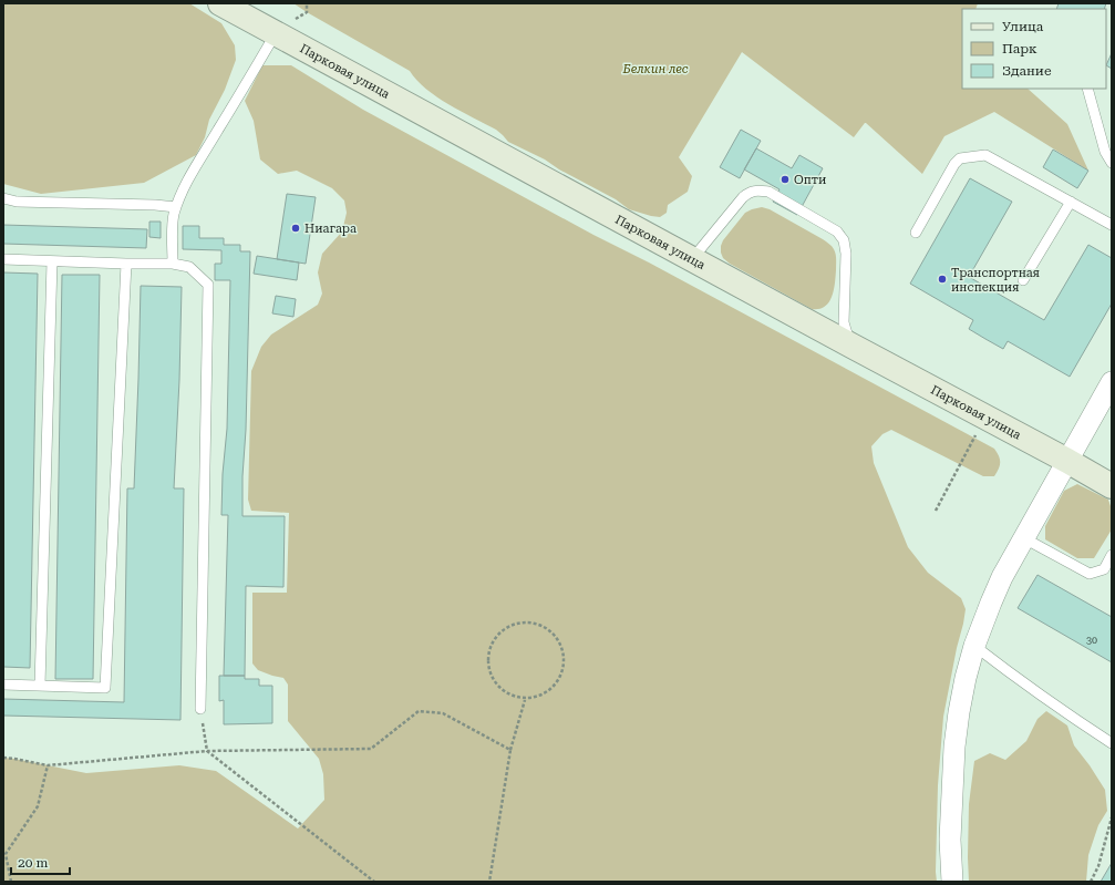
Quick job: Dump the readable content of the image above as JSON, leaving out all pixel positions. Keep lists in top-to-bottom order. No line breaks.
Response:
{"streets":{"main road":["Парковая улица"]},"parks":["Белкин лес"],"places":["Опти","Ниагара","Транспортная инспекция"],"house_numbers":["30"],"legend":["Улица","Парк","Здание"],"scale_bar":"20 m"}
